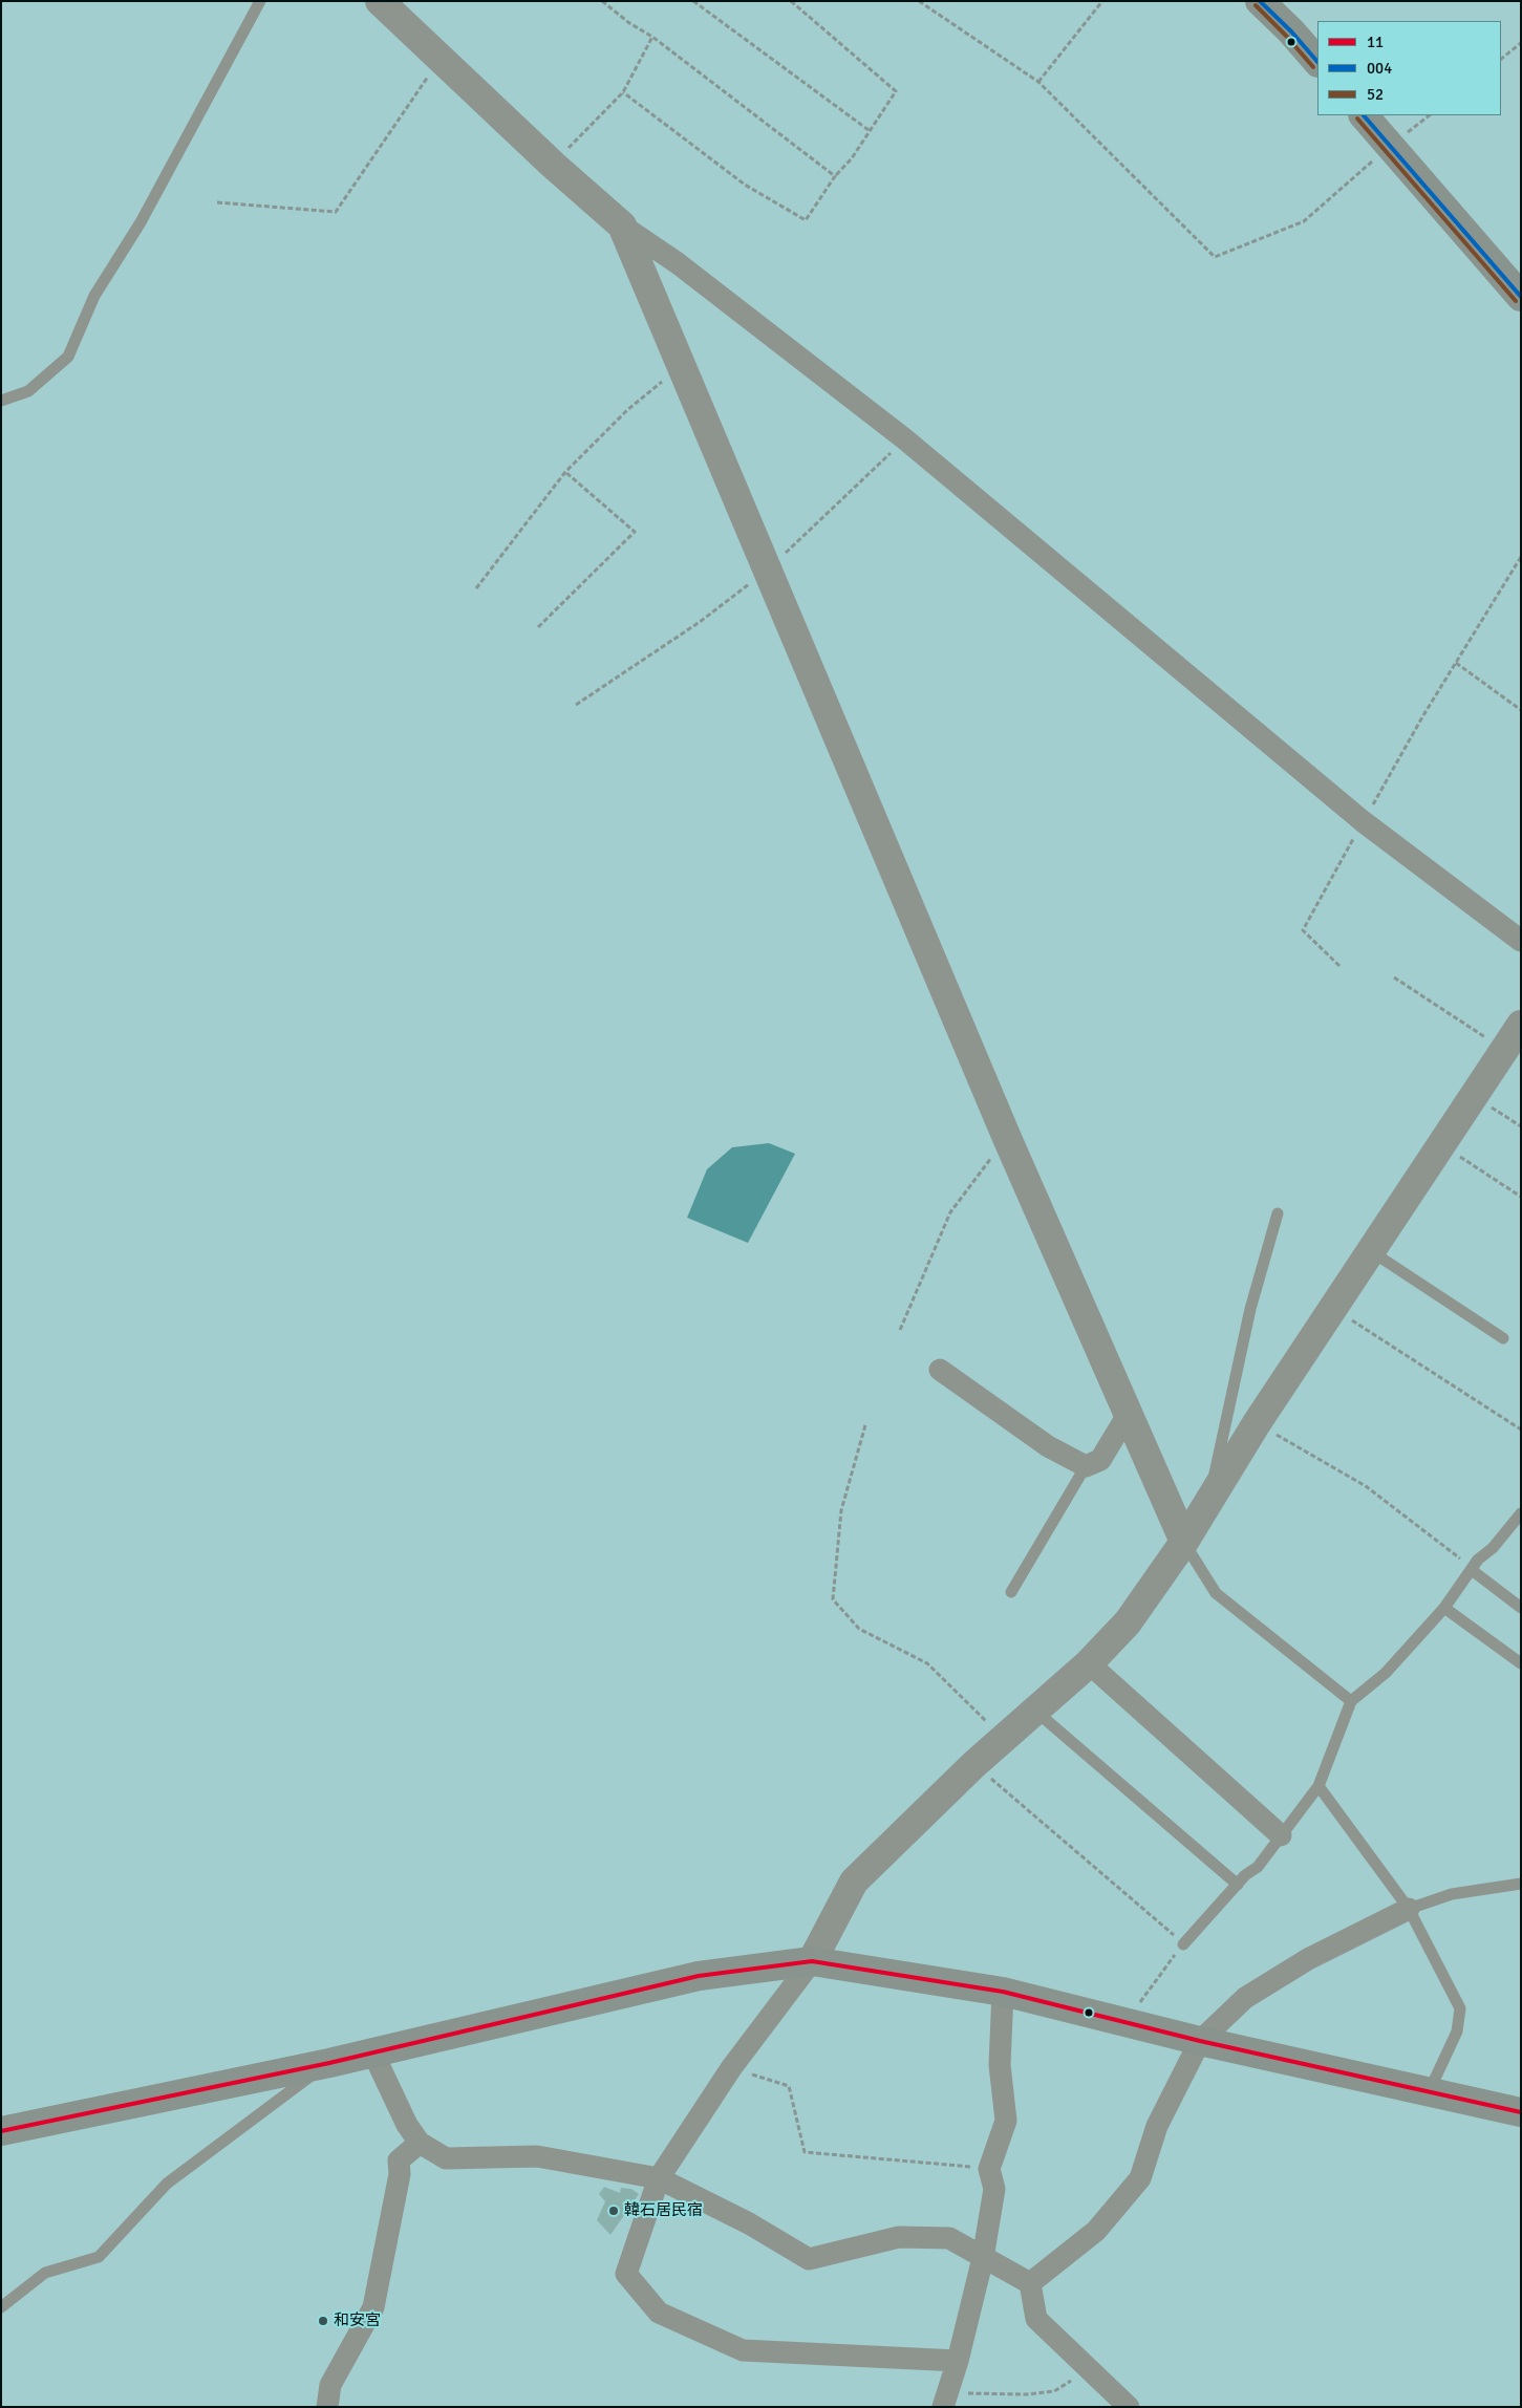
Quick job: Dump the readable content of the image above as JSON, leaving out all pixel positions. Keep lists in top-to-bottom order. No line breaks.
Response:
{"places":["韓石居民宿","和安宮"],"lines":["transit line 004","transit line 52","transit line 11"],"legend":["11","004","52"]}
